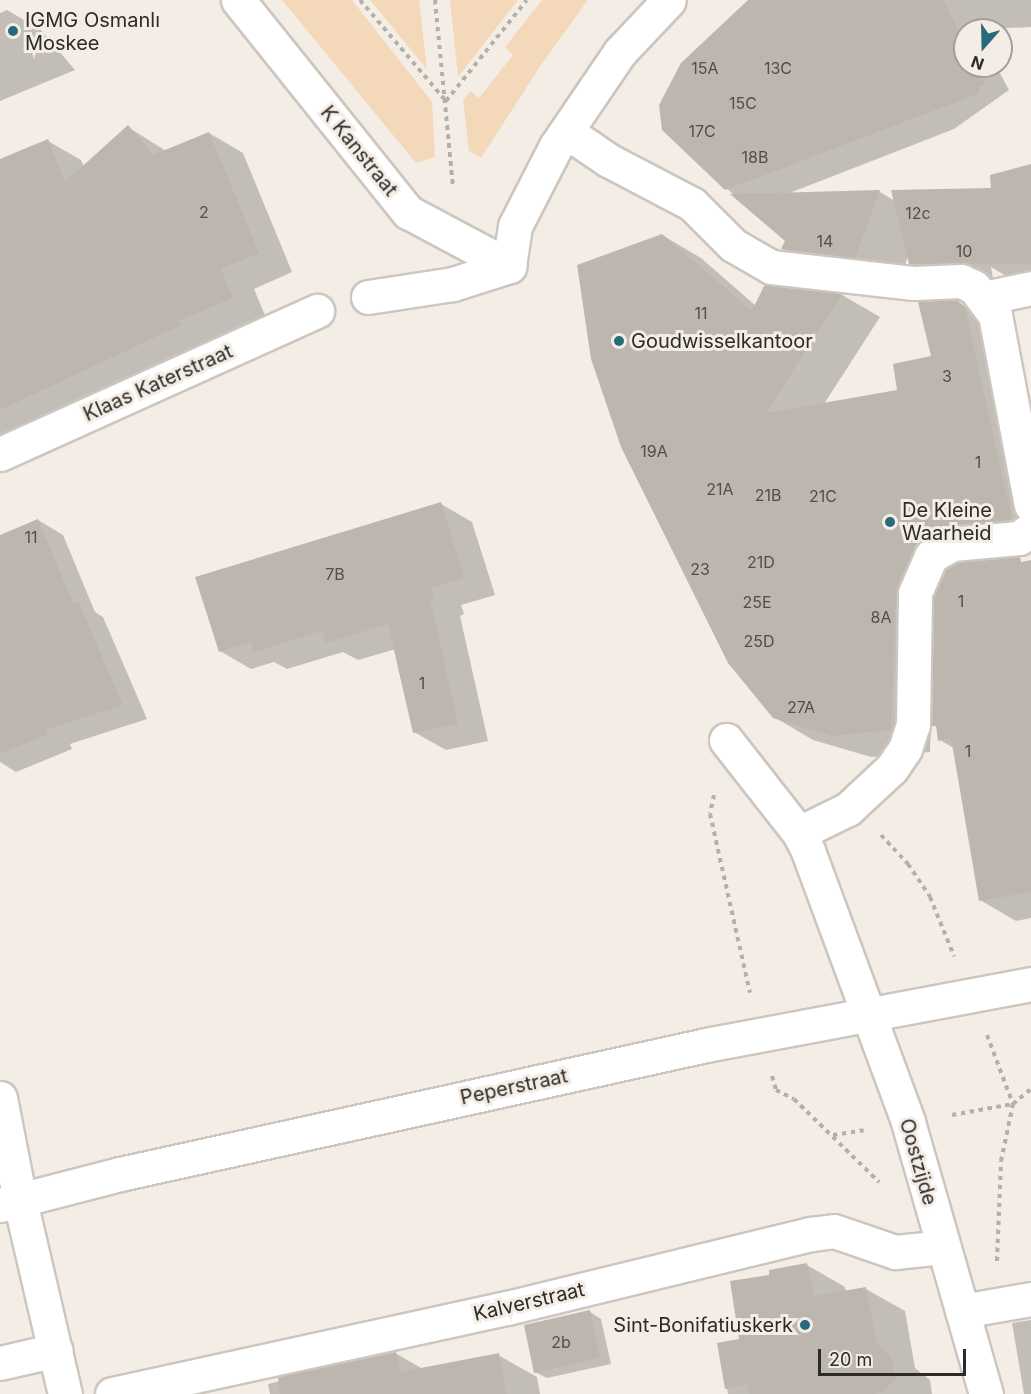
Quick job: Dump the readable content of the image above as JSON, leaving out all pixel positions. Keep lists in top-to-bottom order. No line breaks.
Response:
{"streets":{"street":["K Kanstraat","Klaas Katerstraat","Peperstraat","Oostzijde","Kalverstraat"]},"crossings":[["Peperstraat","Oostzijde"],["Oostzijde","Kalverstraat"]],"places":["IGMG Osmanlı Moskee","Goudwisselkantoor","De Kleine Waarheid","Sint-Bonifatiuskerk"],"house_numbers":["15A","13C","15C","17C","18B","2","12c","14","10","11","3","19A","1","21A","21B","21C","11","21D","23","7B","1","25E","8A","25D","1","27A","1","2b"],"scale_bar":"20 m","north":"bottom"}
